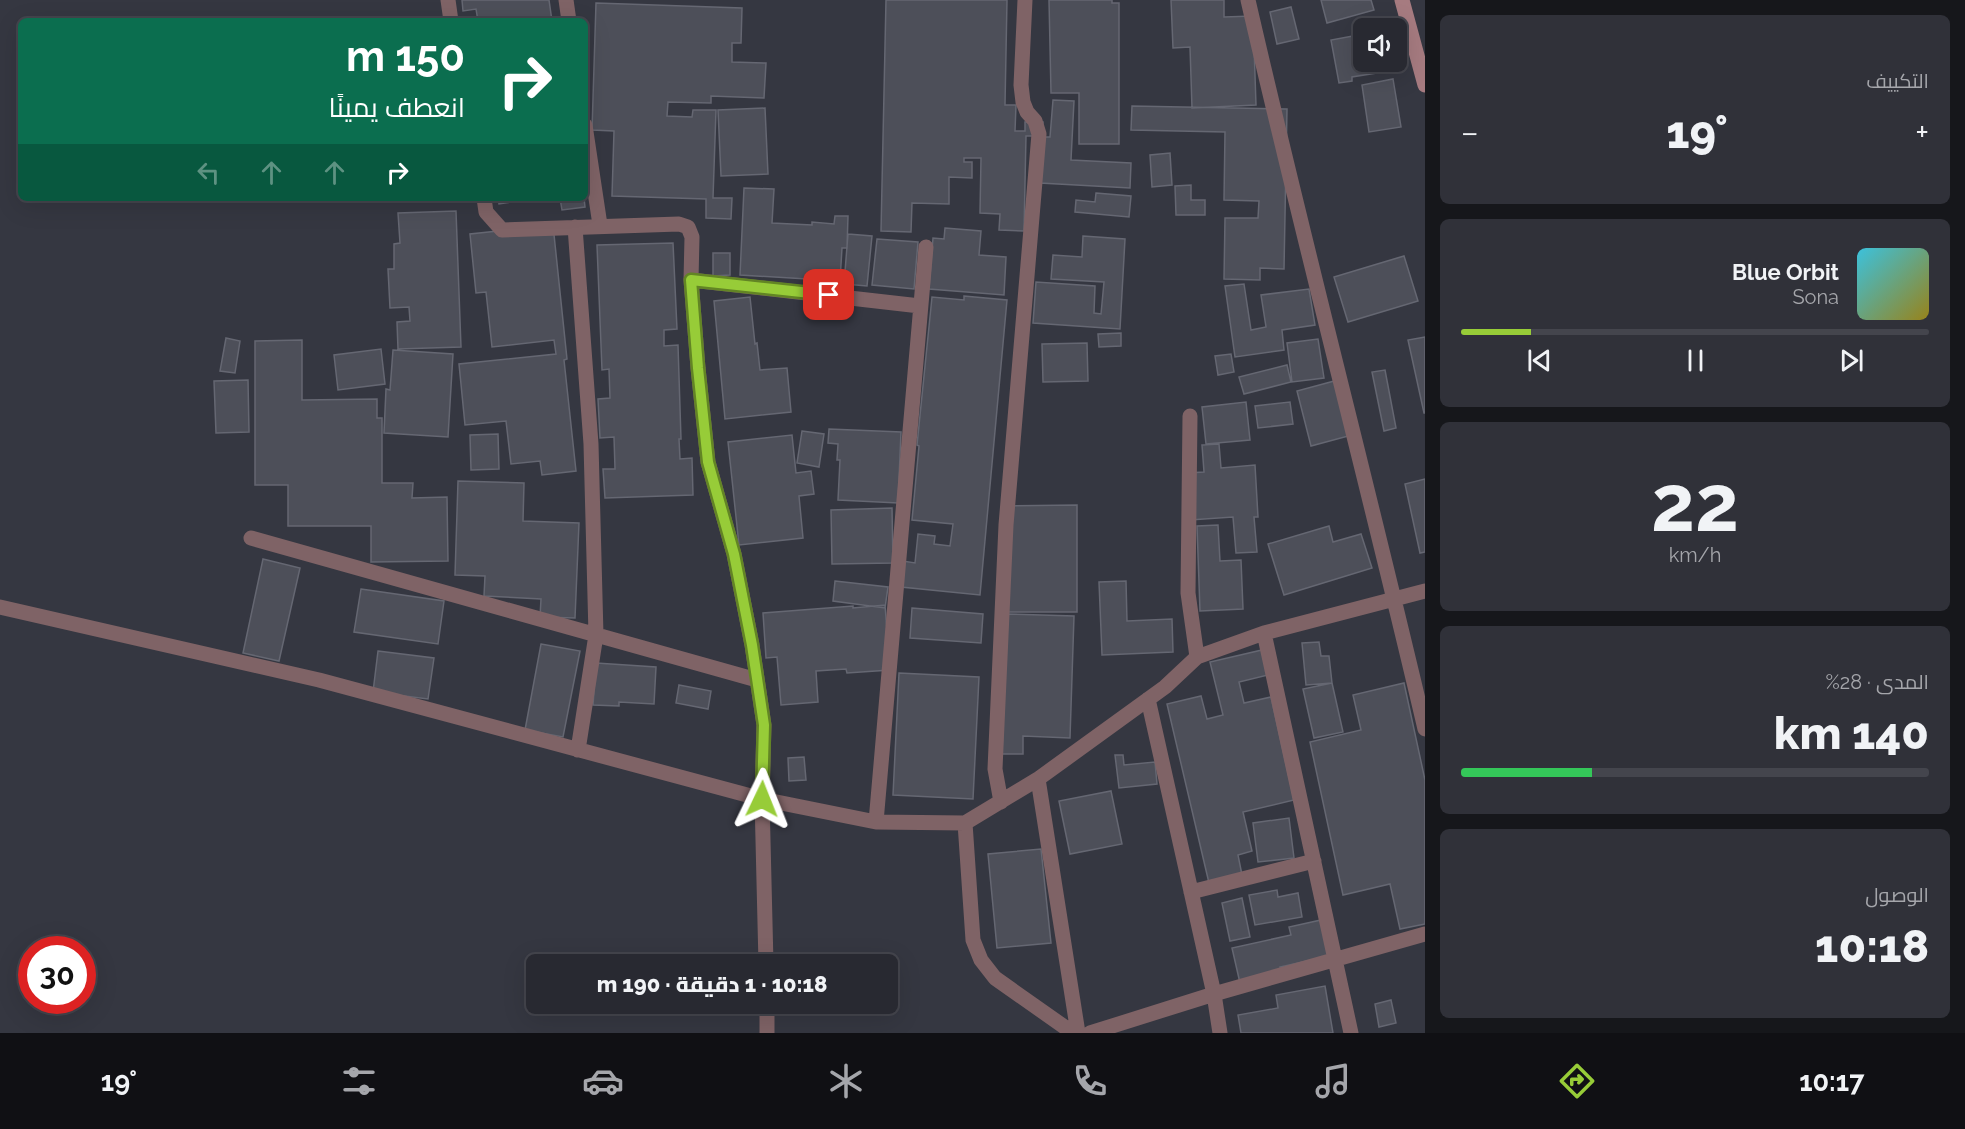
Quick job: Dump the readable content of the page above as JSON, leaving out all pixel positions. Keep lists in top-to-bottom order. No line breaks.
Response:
{"page":{"tile":["التكييف",["22","km/h"],["المدى · 28%","140 km"],["الوصول","10:18"]],"turn":["150 m","انعطف يمينًا"],"heat":["−","19°","+"],"song":["Blue Orbit","Sona"],"limit":"30","trip":"10:18 · 1 دقيقة · 190 m","tabs":["10:17","19°"]}}
